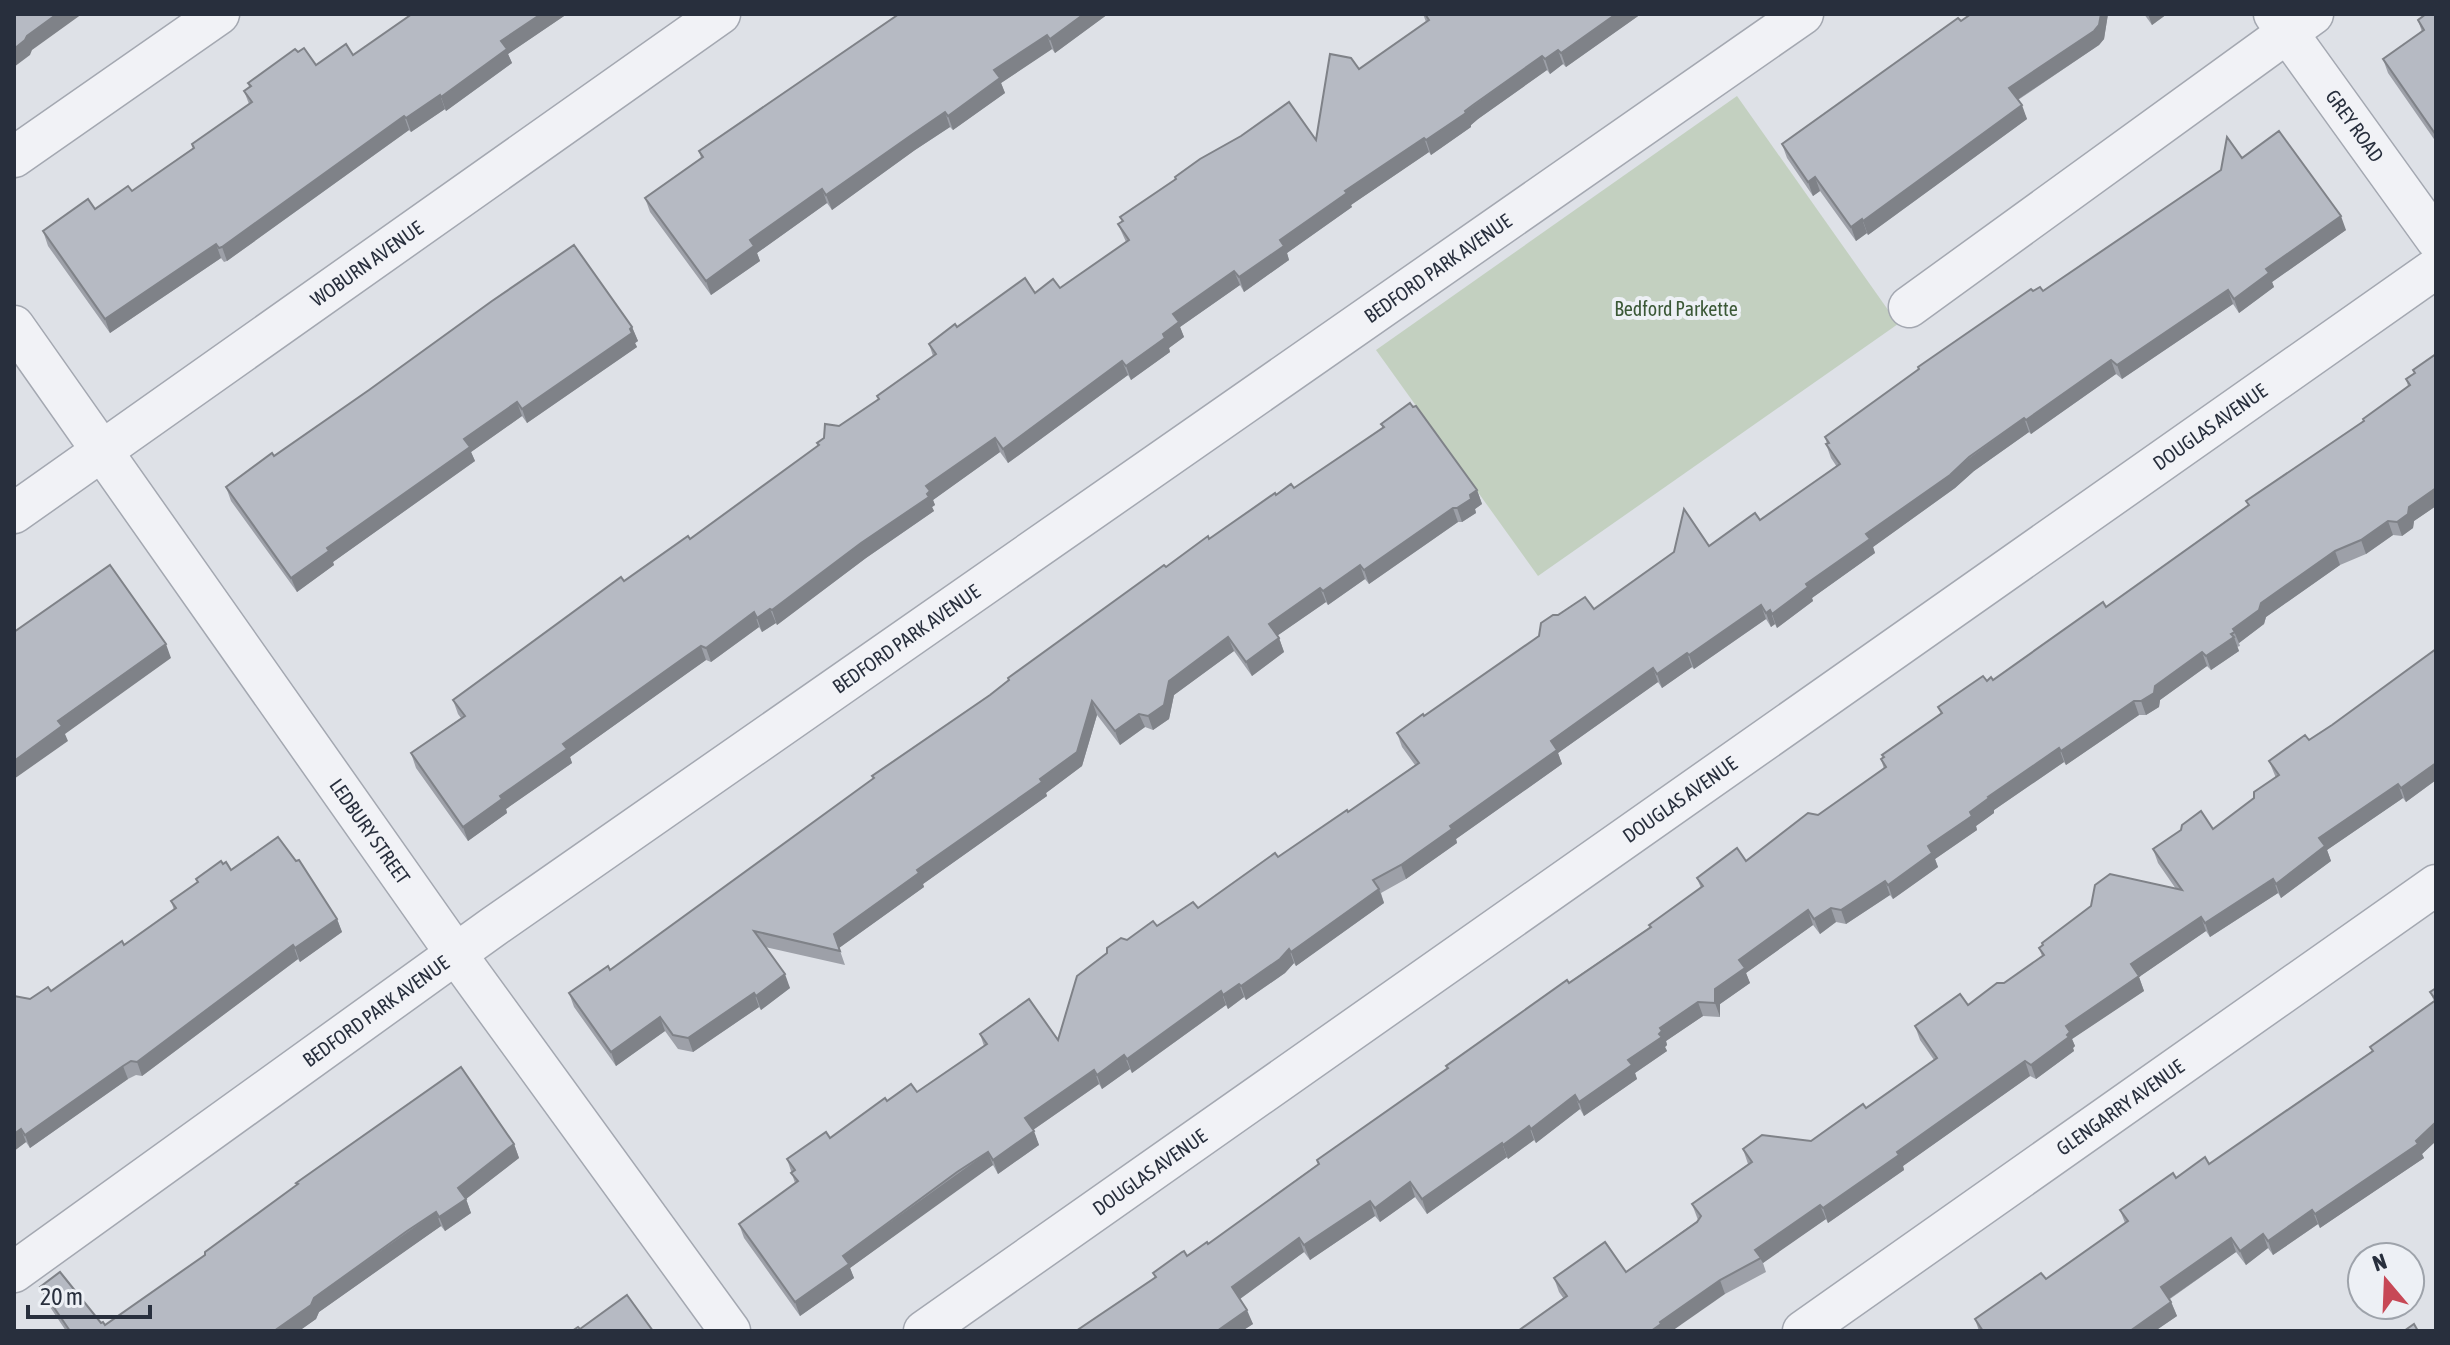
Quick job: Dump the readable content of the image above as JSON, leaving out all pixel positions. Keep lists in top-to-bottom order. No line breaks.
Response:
{"streets":{"street":["GREY ROAD","WOBURN AVENUE","BEDFORD PARK AVENUE","DOUGLAS AVENUE","LEDBURY STREET","GLENGARRY AVENUE"]},"crossings":[["WOBURN AVENUE","LEDBURY STREET"],["BEDFORD PARK AVENUE","LEDBURY STREET"]],"parks":["Bedford Parkette"],"scale_bar":"20 m","north":"top"}
